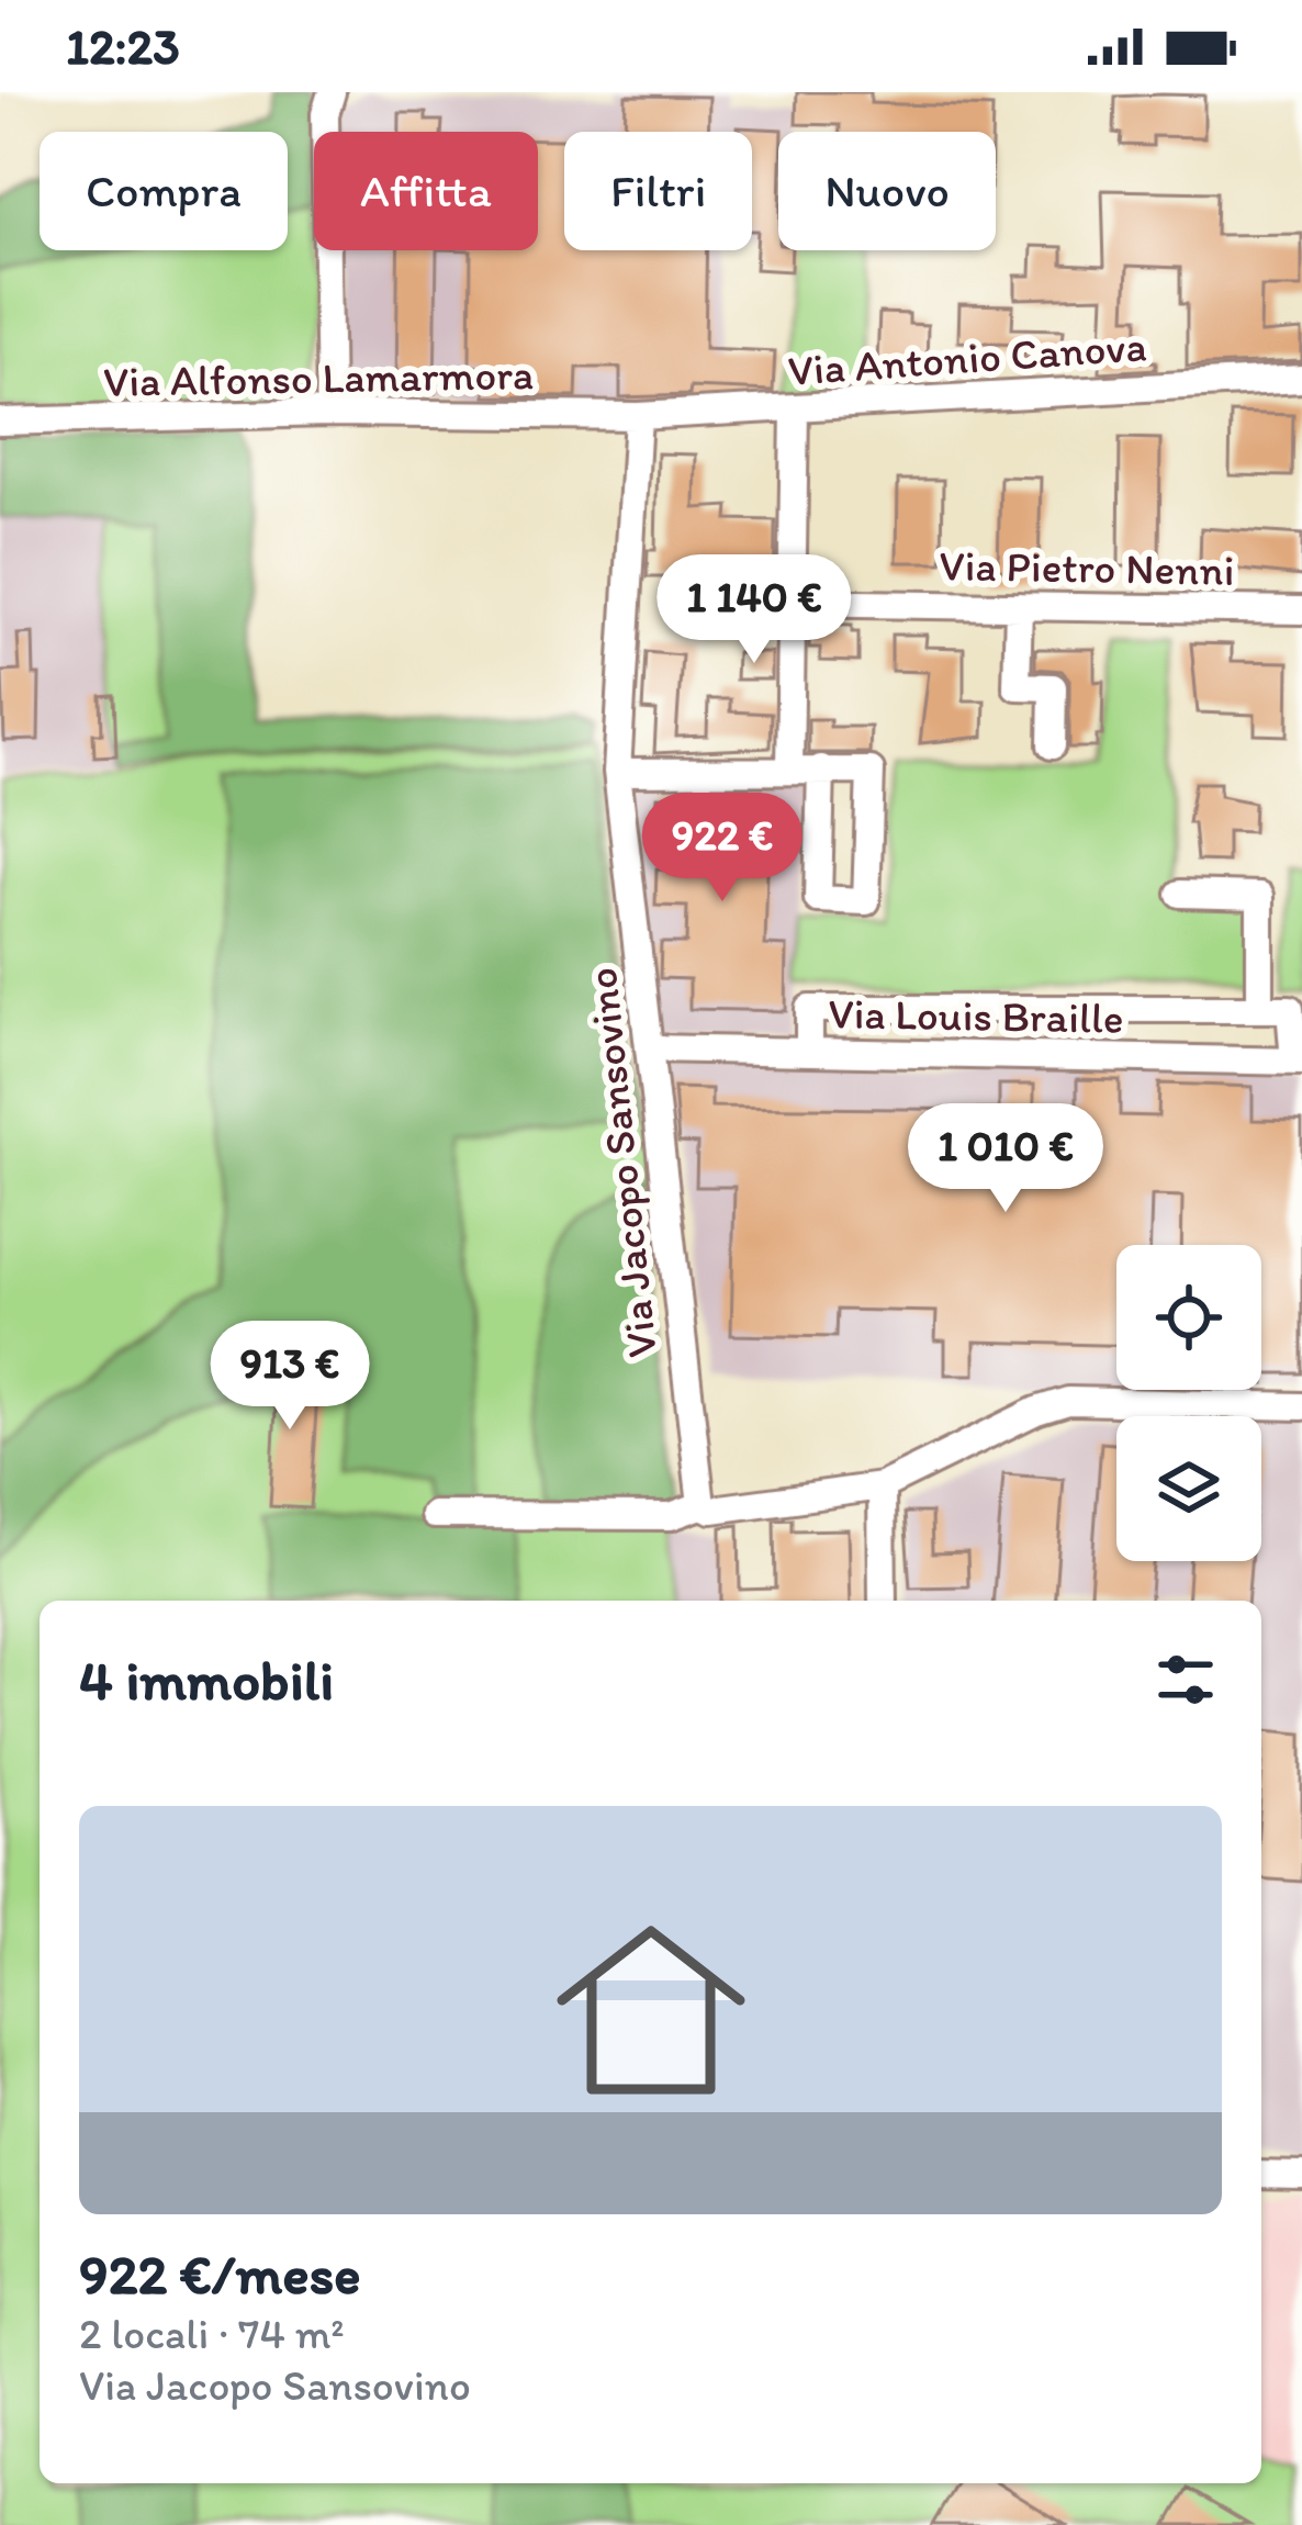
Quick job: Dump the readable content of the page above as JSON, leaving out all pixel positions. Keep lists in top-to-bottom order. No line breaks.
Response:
{"streets":{"street":["Via Antonio Canova","Via Alfonso Lamarmora","Via Pietro Nenni","Via Louis Braille","Via Jacopo Sansovino"]},"crossings":[["Via Antonio Canova","Via Alfonso Lamarmora"],["Via Antonio Canova","Via Jacopo Sansovino"],["Via Alfonso Lamarmora","Via Jacopo Sansovino"],["Via Louis Braille","Via Jacopo Sansovino"]],"page":{"status":"12:23","chip":["Compra","Affitta","Filtri","Nuovo"],"price":["1 140 €","922 €","1 010 €","913 €"],"heading":"4 immobili","list":[{"name":"922 €/mese","note":"2 locali · 74 m² · Via Jacopo Sansovino"}]}}
